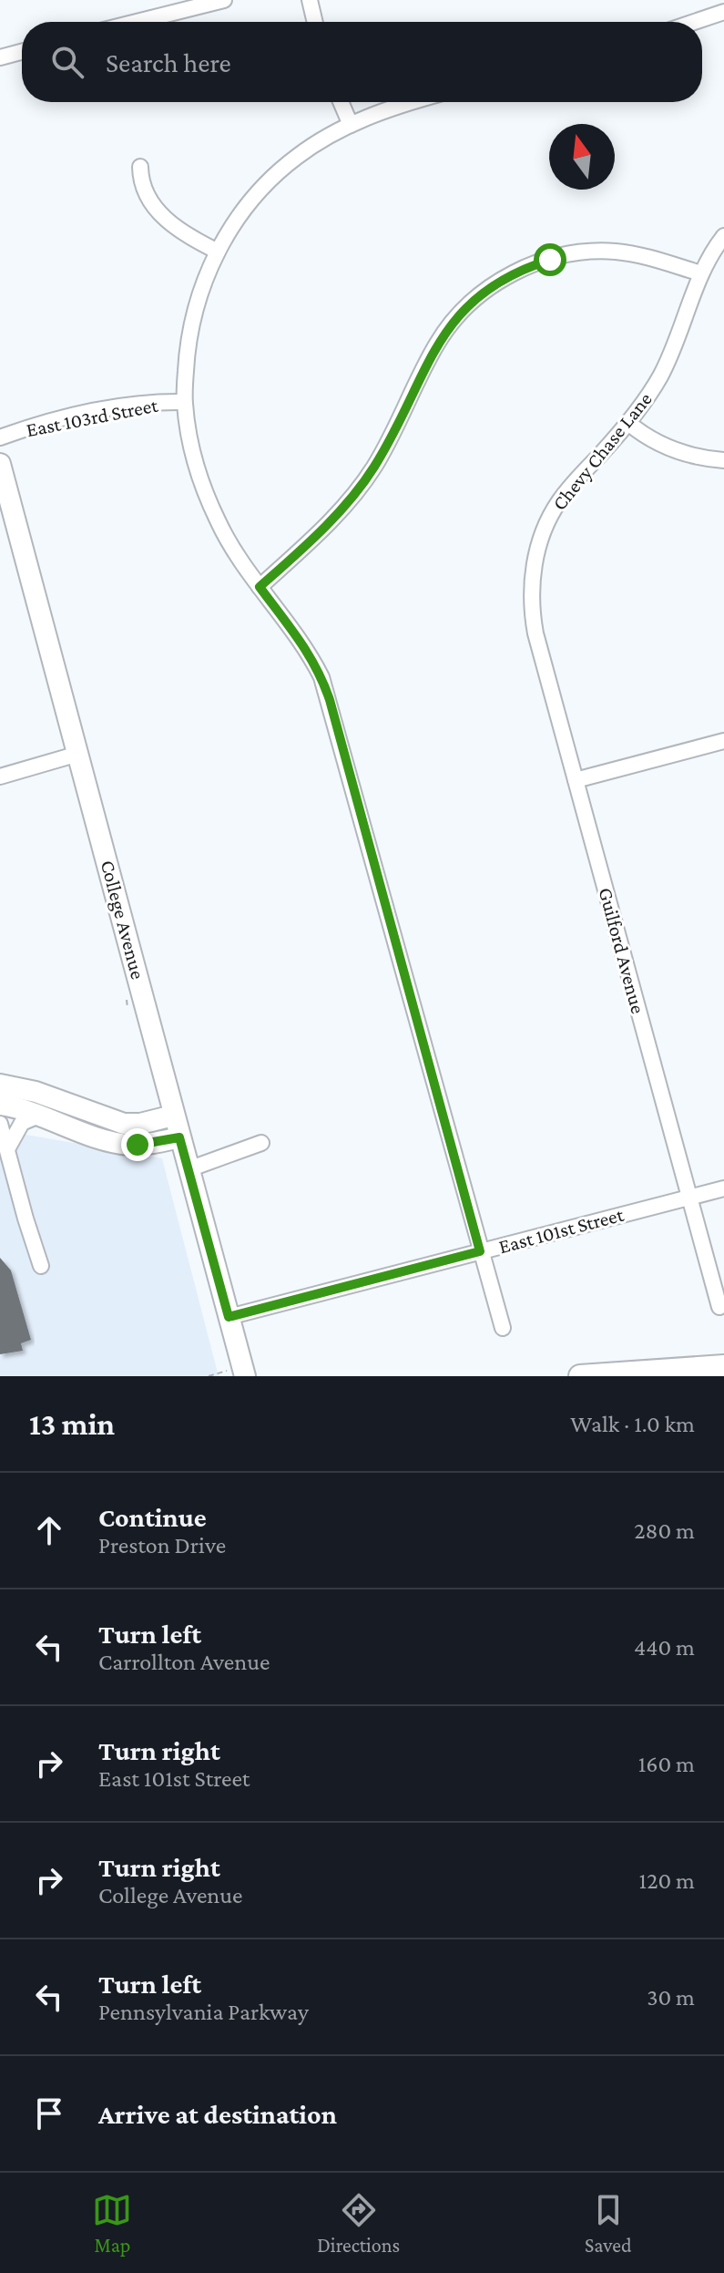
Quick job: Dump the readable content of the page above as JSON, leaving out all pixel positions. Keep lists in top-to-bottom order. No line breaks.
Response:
{"streets":{"main road":["College Avenue"],"street":["East 103rd Street","Chevy Chase Lane","Guilford Avenue","East 101st Street"]},"crossings":[["Chevy Chase Lane","Guilford Avenue"],["College Avenue","East 101st Street"],["Guilford Avenue","East 101st Street"]],"north":"top","page":{"search":"Search here","heading":["13 min","Walk · 1.0 km"],"list":[["Continue","Preston Drive","280 m"],["Turn left","Carrollton Avenue","440 m"],["Turn right","East 101st Street","160 m"],["Turn right","College Avenue","120 m"],["Turn left","Pennsylvania Parkway","30 m"],"Arrive at destination"],"nav":["Map","Directions","Saved"]}}
